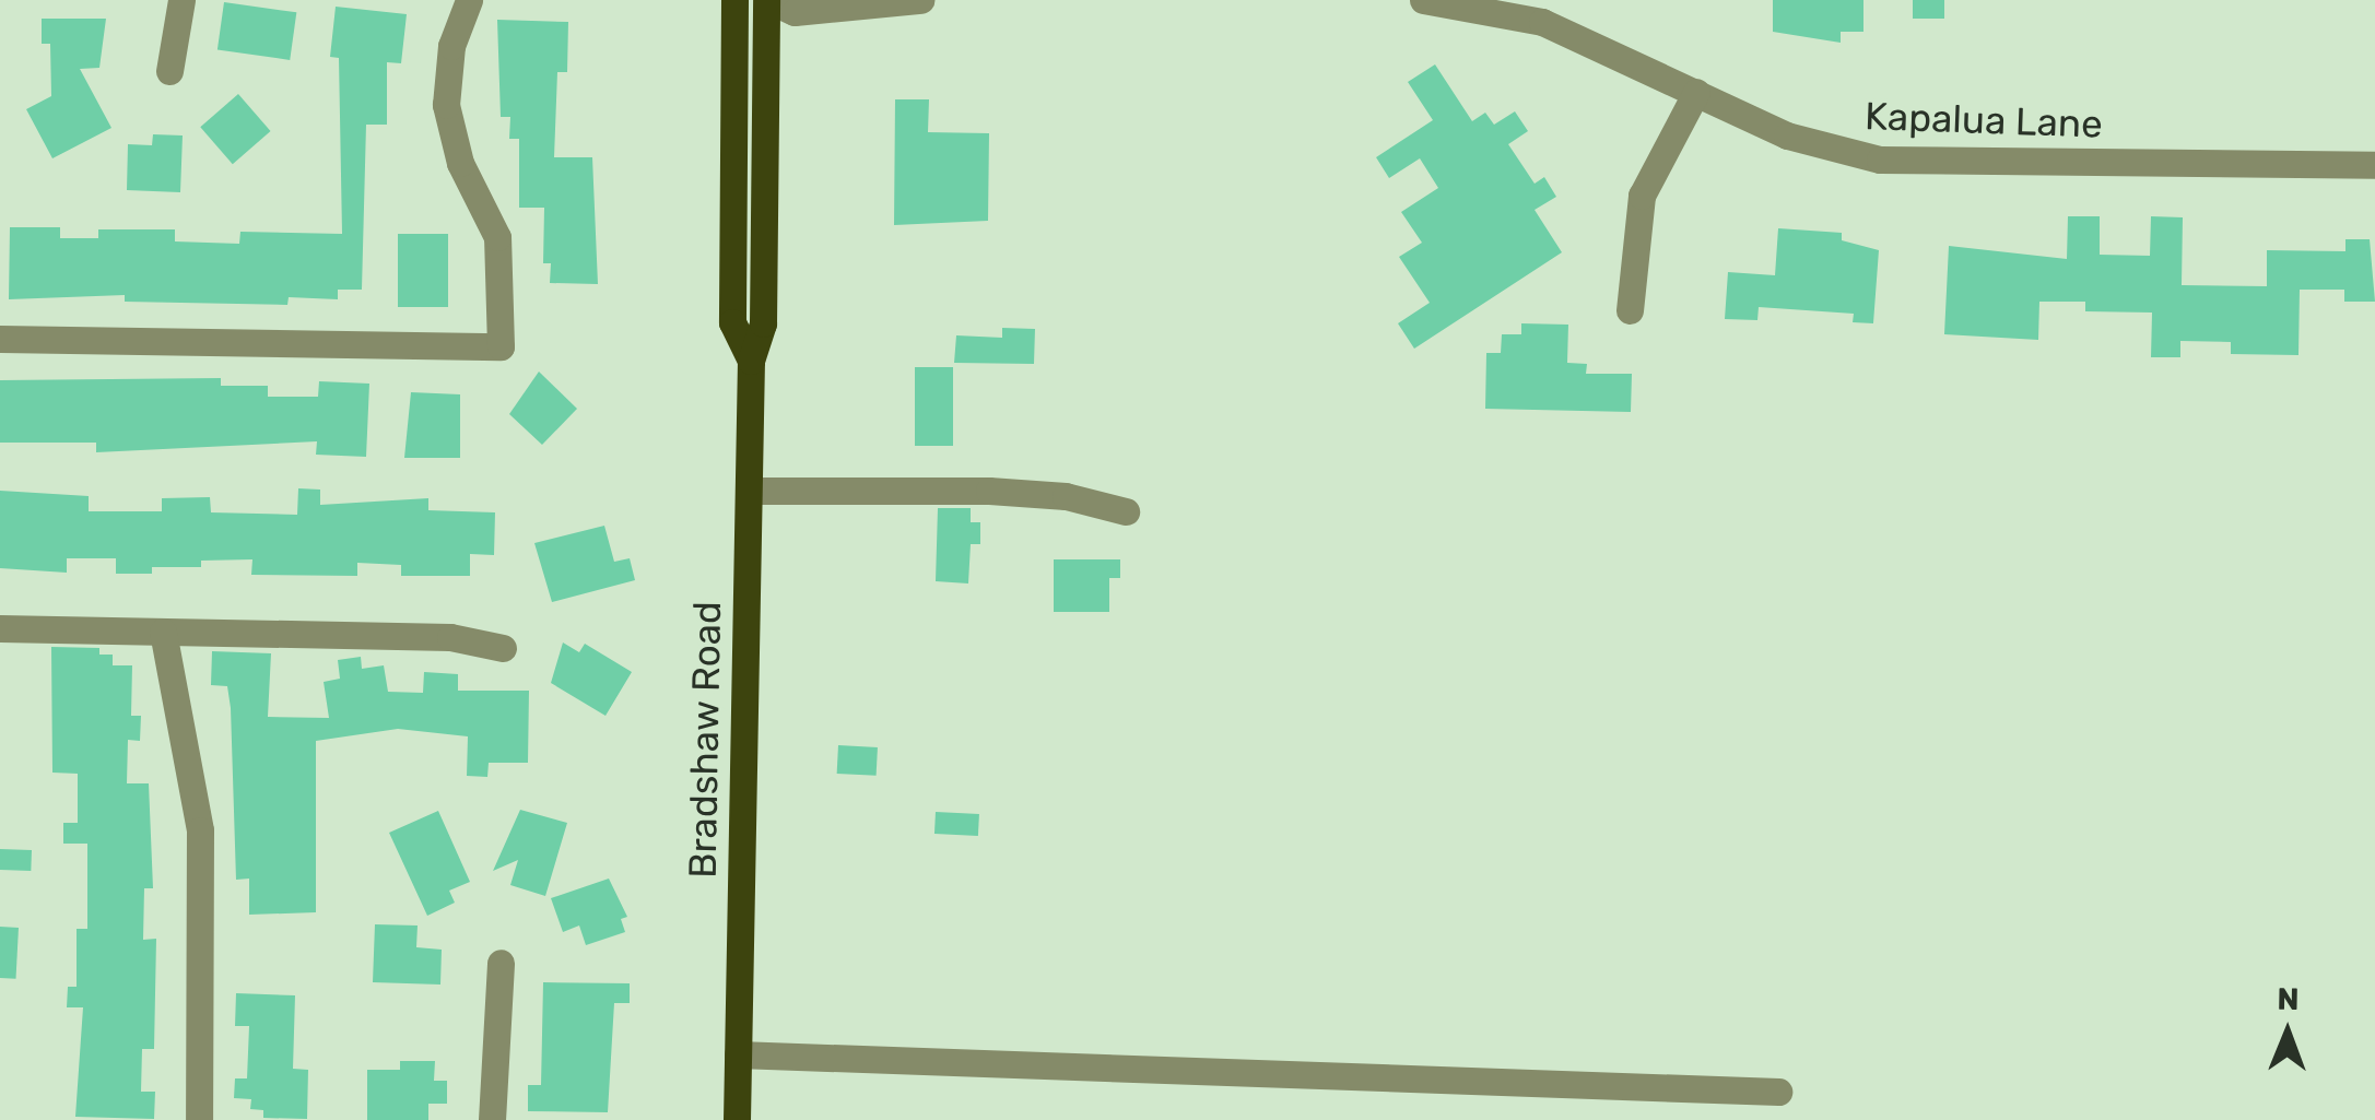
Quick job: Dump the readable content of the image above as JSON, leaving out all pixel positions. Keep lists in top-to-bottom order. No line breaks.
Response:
{"streets":{"main road":["Bradshaw Road"],"street":["Kapalua Lane"]},"north":"top"}
